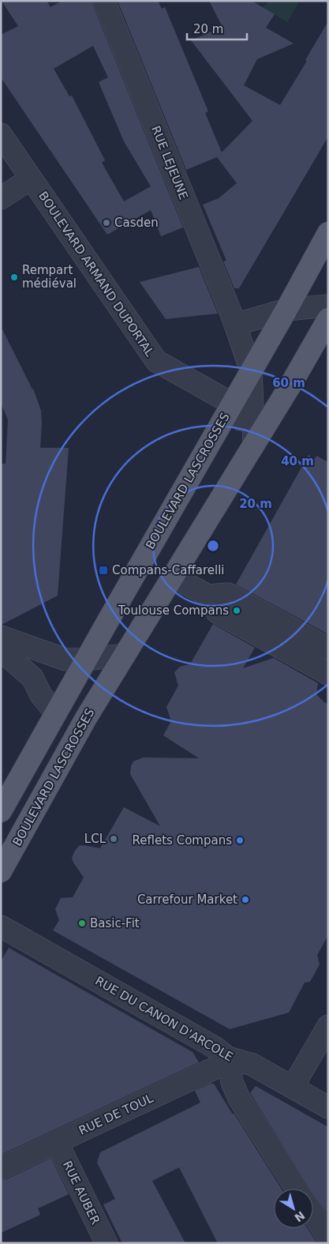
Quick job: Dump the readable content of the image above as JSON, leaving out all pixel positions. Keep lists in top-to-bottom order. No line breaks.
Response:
{"streets":{"main road":["BOULEVARD LASCROSSES"],"street":["RUE LEJEUNE","BOULEVARD ARMAND DUPORTAL","RUE DU CANON D'ARCOLE","RUE DE TOUL","RUE AUBER"]},"crossings":[["RUE LEJEUNE","BOULEVARD LASCROSSES"],["BOULEVARD ARMAND DUPORTAL","BOULEVARD LASCROSSES"],["RUE DU CANON D'ARCOLE","RUE DE TOUL"],["RUE DE TOUL","RUE AUBER"]],"places":{"other":["Casden","Rempart médiéval","Toulouse Compans","LCL","Reflets Compans","Carrefour Market","Basic-Fit"],"transit":["Compans-Caffarelli"]},"scale_bar":"20 m","north":"bottom right","rings":["60 m","40 m","20 m"]}
